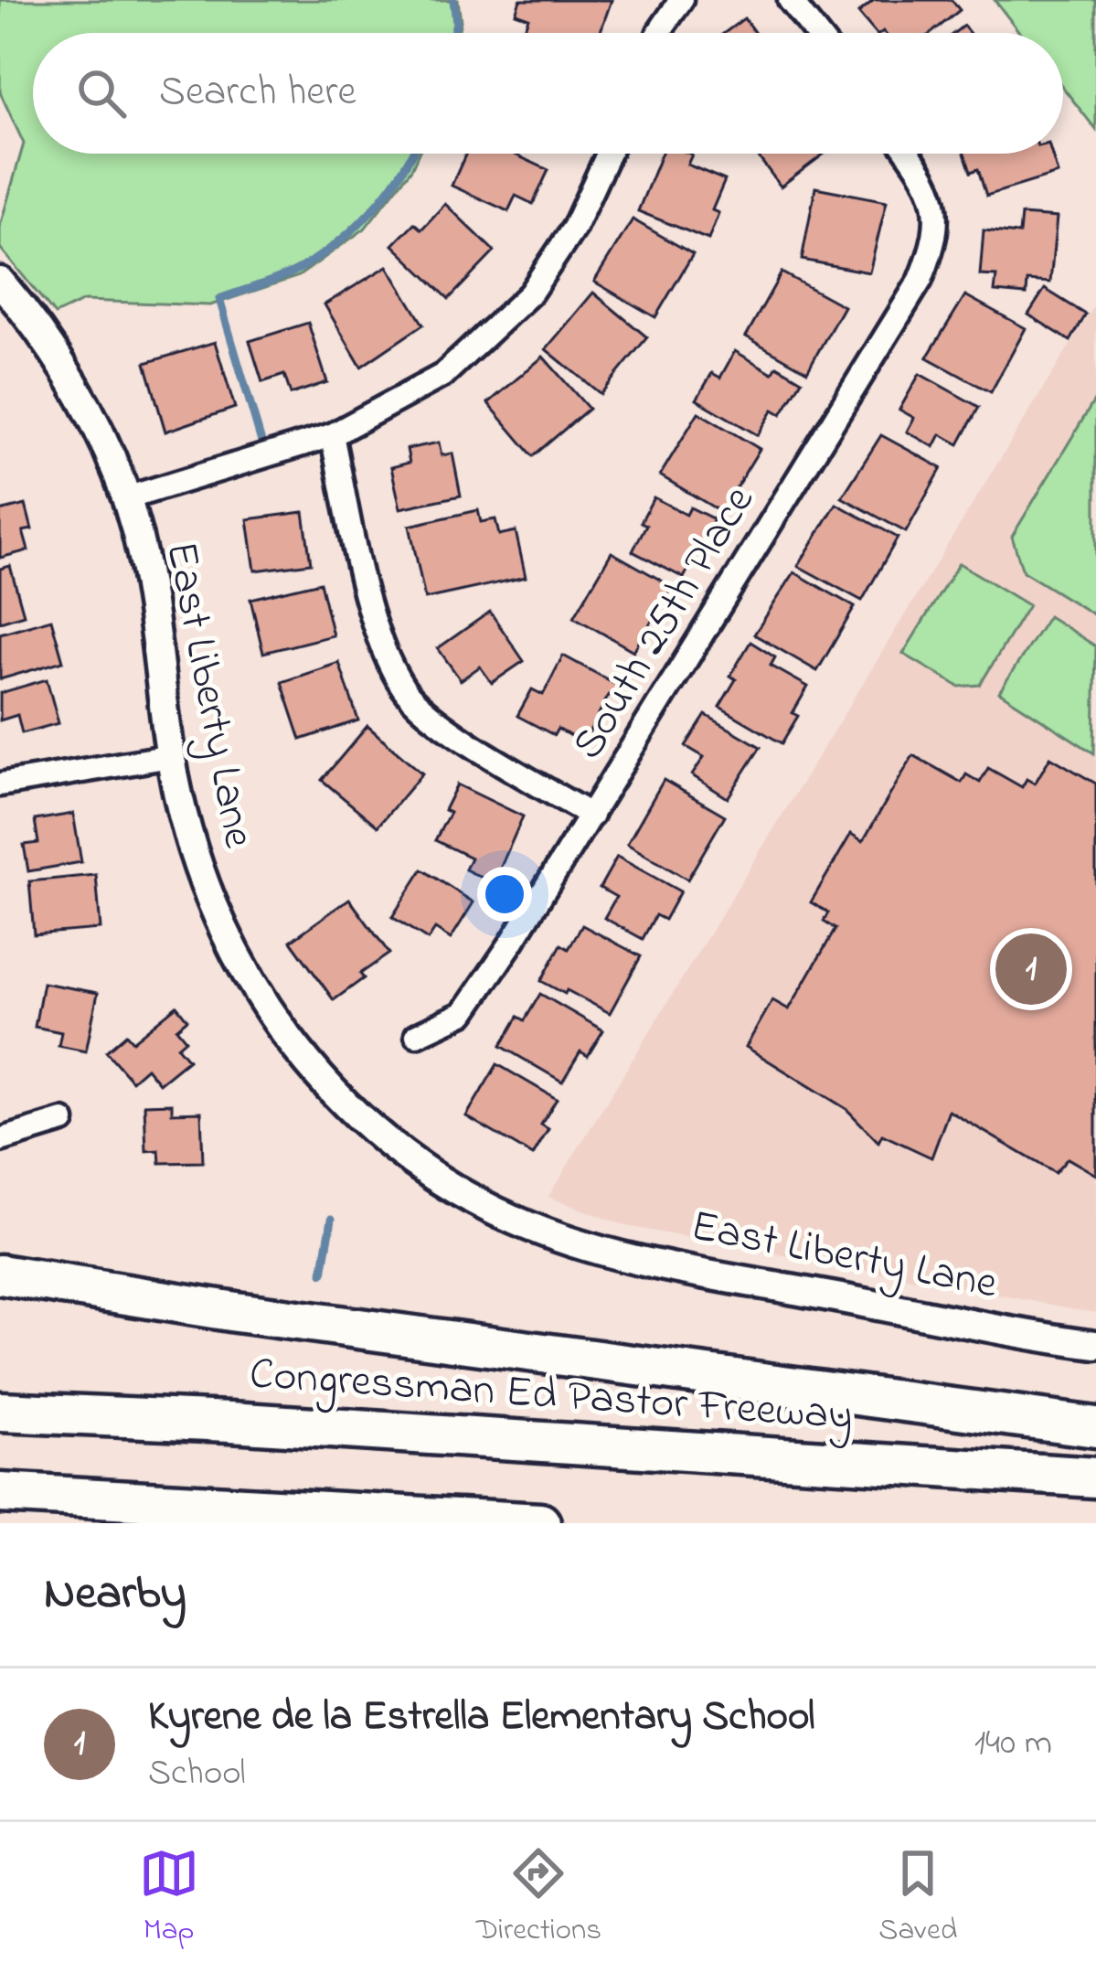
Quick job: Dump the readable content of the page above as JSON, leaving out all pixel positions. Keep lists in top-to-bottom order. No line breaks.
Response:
{"streets":{"highway":["Congressman Ed Pastor Freeway"],"street":["South 25th Place","East Liberty Lane"]},"page":{"search":"Search here","pins":"1","heading":"Nearby","list":[{"mark":"1","name":"Kyrene de la Estrella Elementary School","note":"School","value":"140 m"}],"nav":["Map","Directions","Saved"]}}
